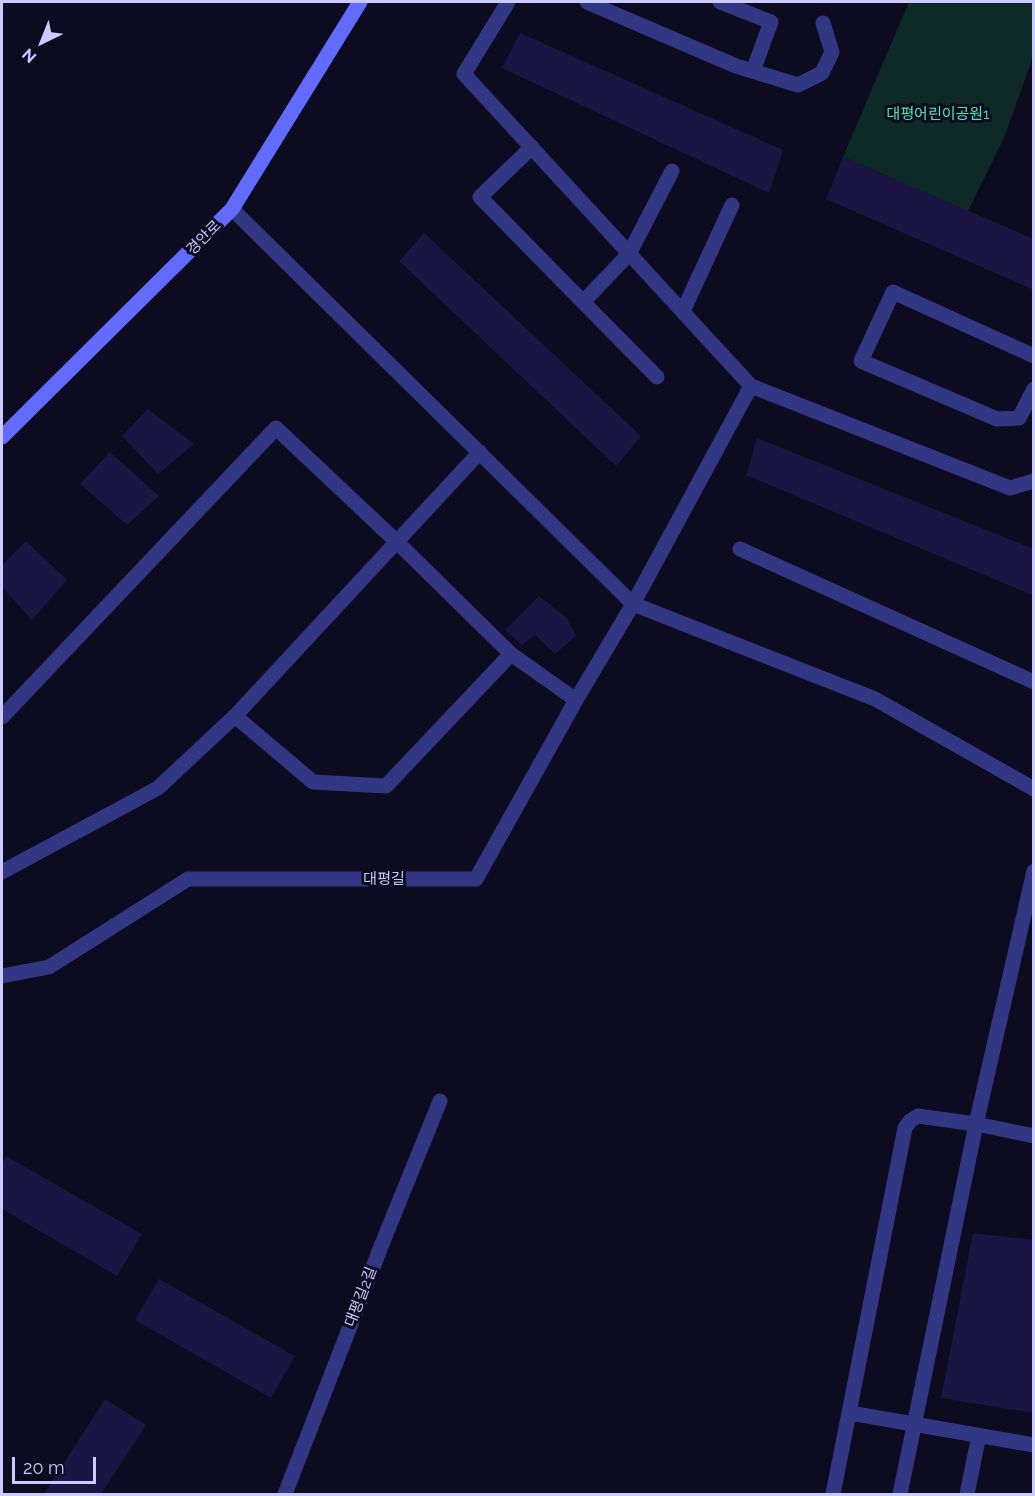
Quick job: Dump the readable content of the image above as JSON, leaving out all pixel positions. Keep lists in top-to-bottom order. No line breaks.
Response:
{"streets":{"street":["경안로","대평길","대평길2길"]},"parks":["대평어린이공원1"],"scale_bar":"20 m","north":"bottom left"}
